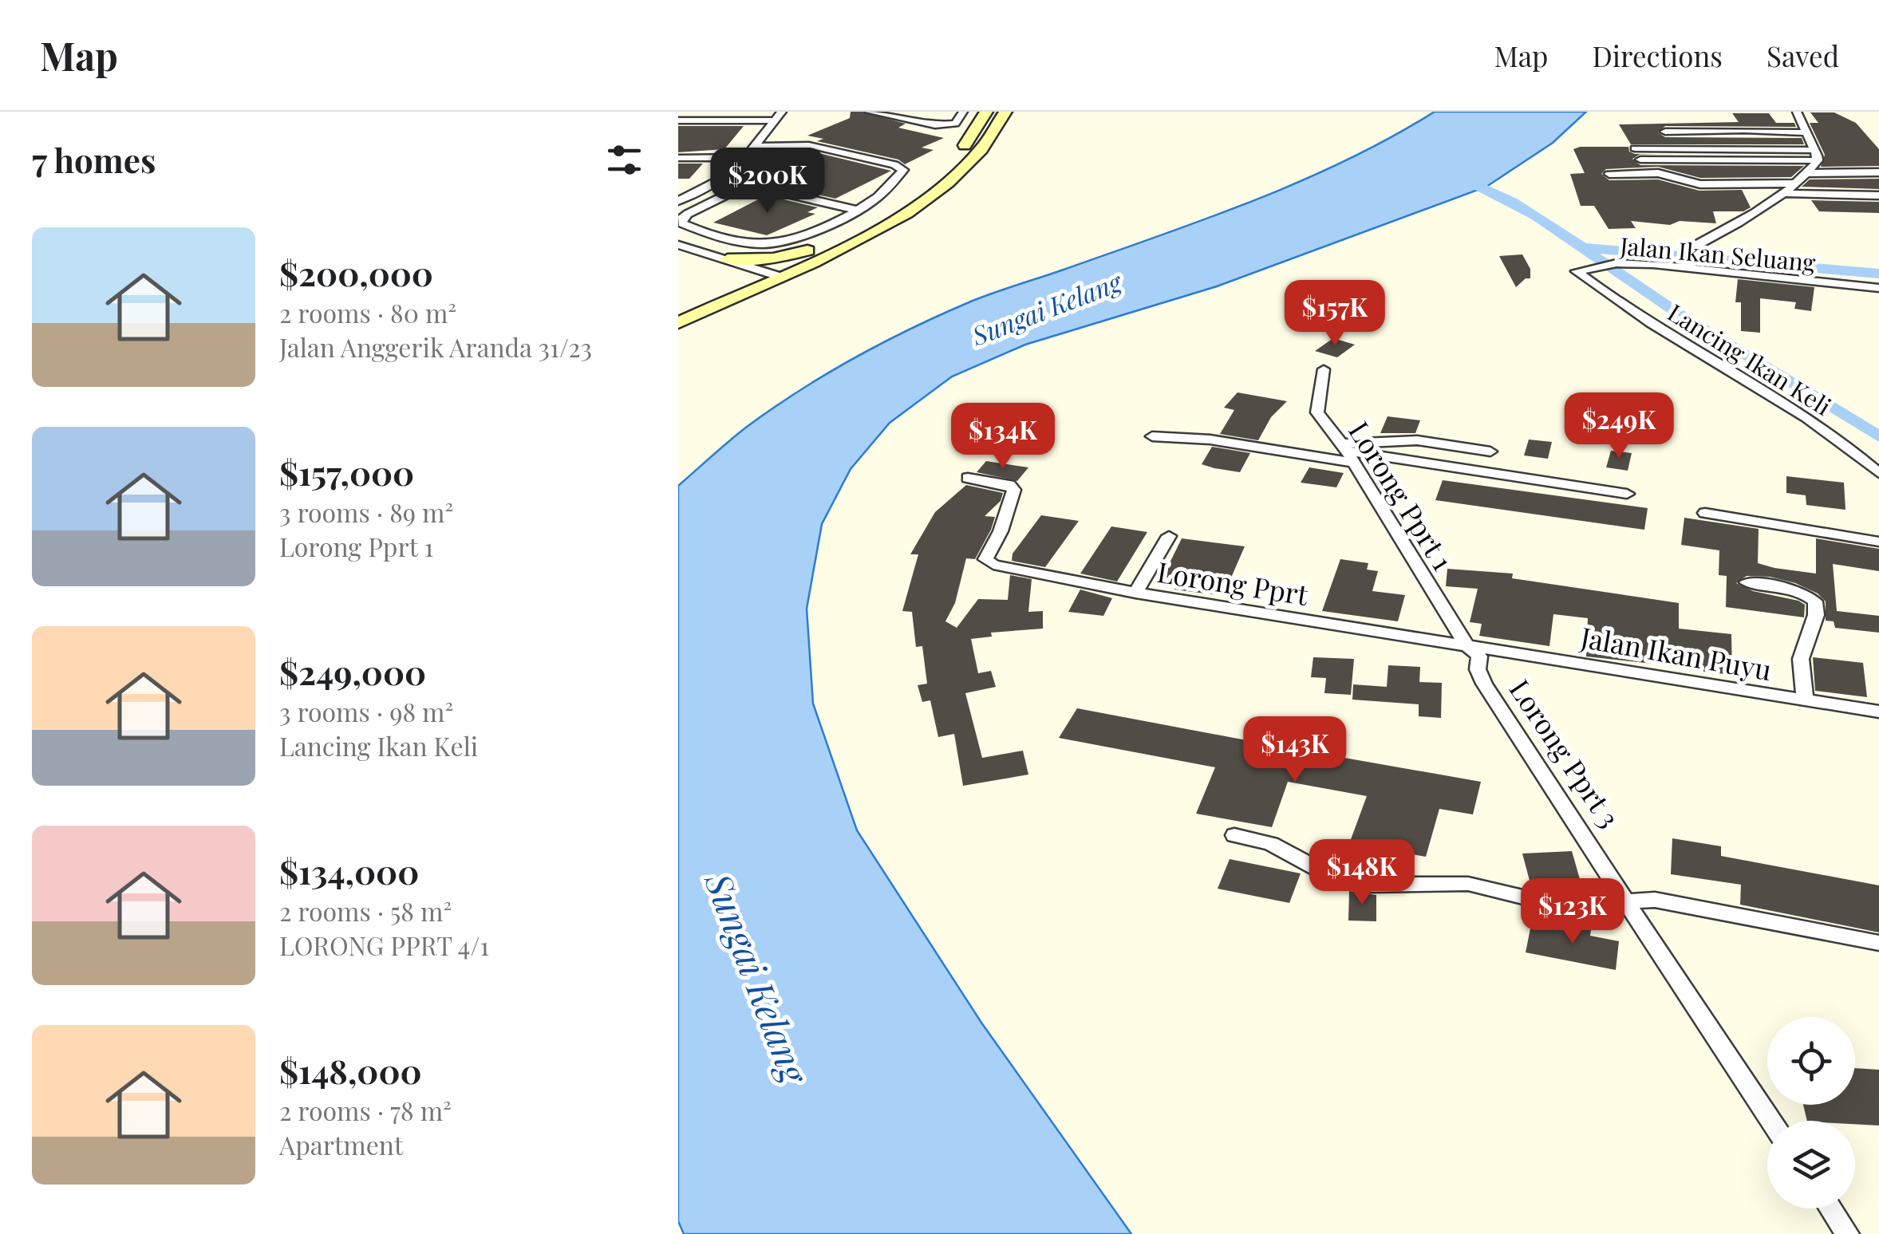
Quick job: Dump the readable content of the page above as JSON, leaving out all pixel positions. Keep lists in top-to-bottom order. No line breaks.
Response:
{"streets":{"street":["Jalan Ikan Seluang","Lancing Ikan Keli","Lorong Pprt 1","Lorong Pprt","Jalan Ikan Puyu","Lorong Pprt 3"]},"crossings":[["Jalan Ikan Seluang","Lancing Ikan Keli"],["Lorong Pprt 1","Lorong Pprt"],["Lorong Pprt 1","Jalan Ikan Puyu"],["Lorong Pprt 1","Lorong Pprt 3"],["Lorong Pprt","Jalan Ikan Puyu"],["Lorong Pprt","Lorong Pprt 3"],["Jalan Ikan Puyu","Lorong Pprt 3"]],"water":["Sungai Kelang"],"page":{"header":"Map","nav":["Map","Directions","Saved"],"heading":"7 homes","price":["$200K","$157K","$249K","$134K","$143K","$148K","$123K"],"list":[{"name":"$200,000","note":"2 rooms · 80 m² · Jalan Anggerik Aranda 31/23"},{"name":"$157,000","note":"3 rooms · 89 m² · Lorong Pprt 1"},{"name":"$249,000","note":"3 rooms · 98 m² · Lancing Ikan Keli"},{"name":"$134,000","note":"2 rooms · 58 m² · LORONG PPRT 4/1"},{"name":"$148,000","note":"2 rooms · 78 m² · Apartment"}]}}
